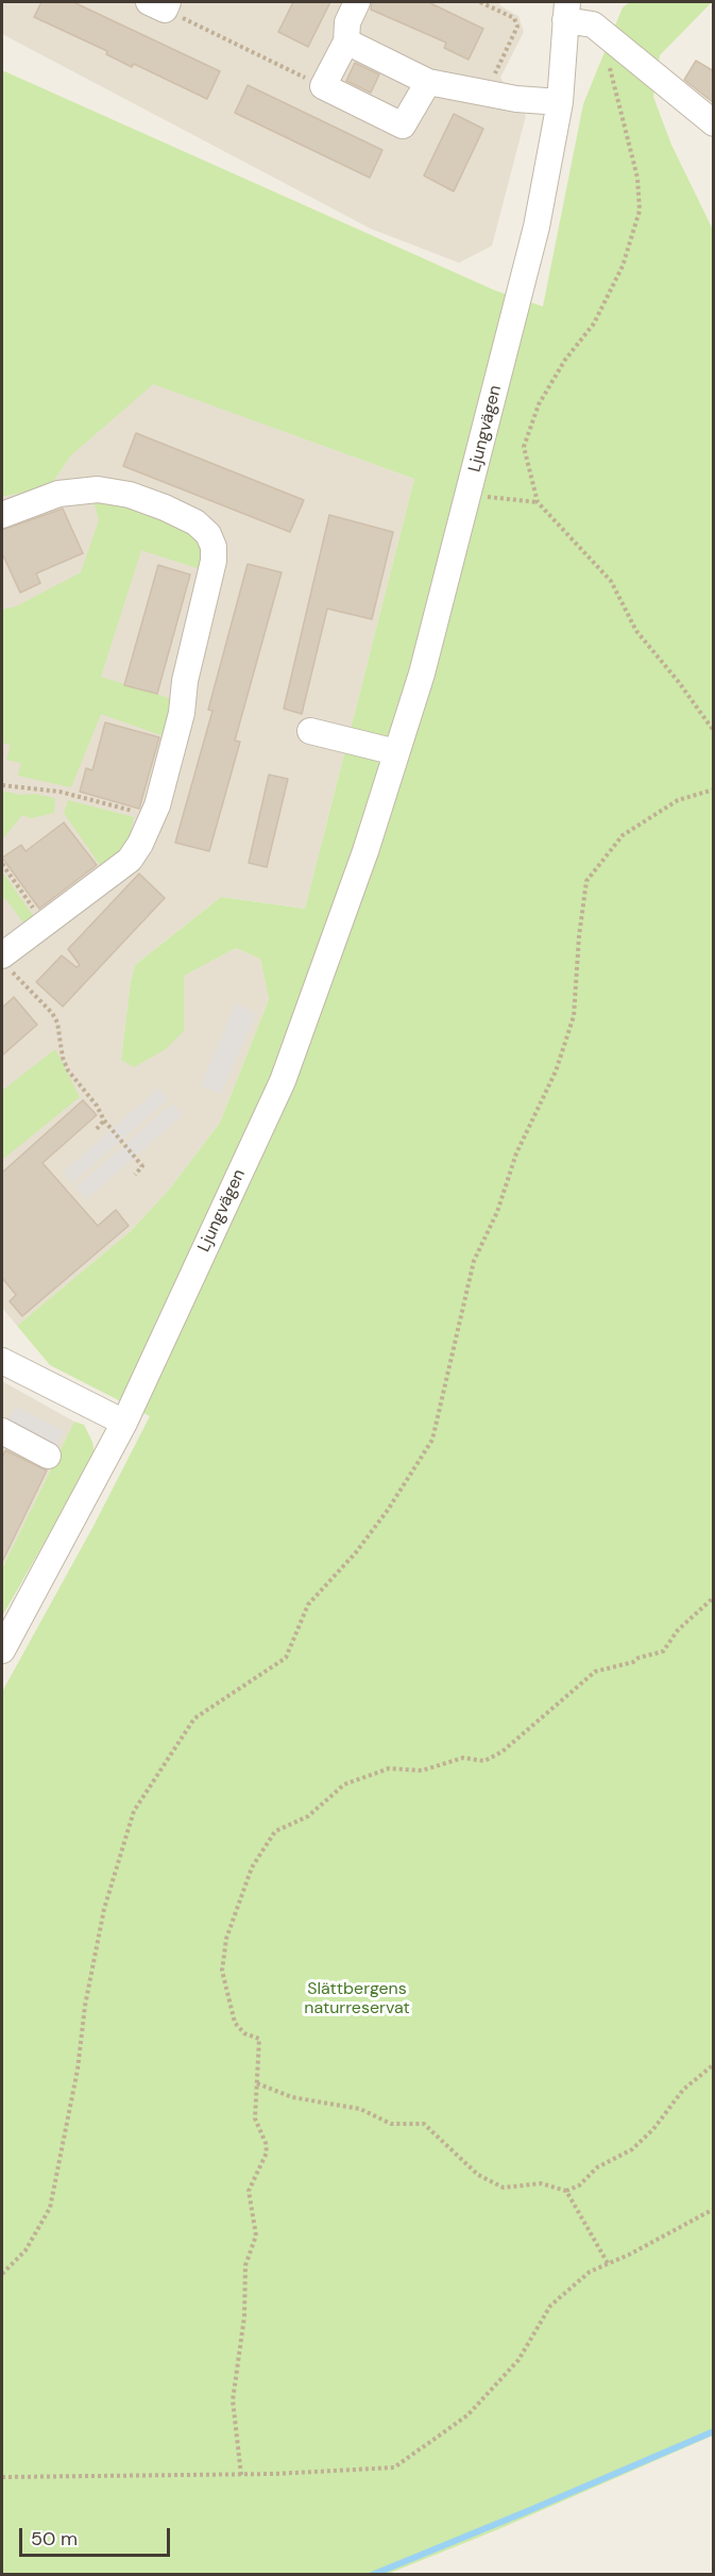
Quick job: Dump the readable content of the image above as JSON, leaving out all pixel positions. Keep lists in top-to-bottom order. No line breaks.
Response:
{"streets":{"street":["Ljungvägen"]},"parks":["Slättbergens naturreservat"],"scale_bar":"50 m"}
